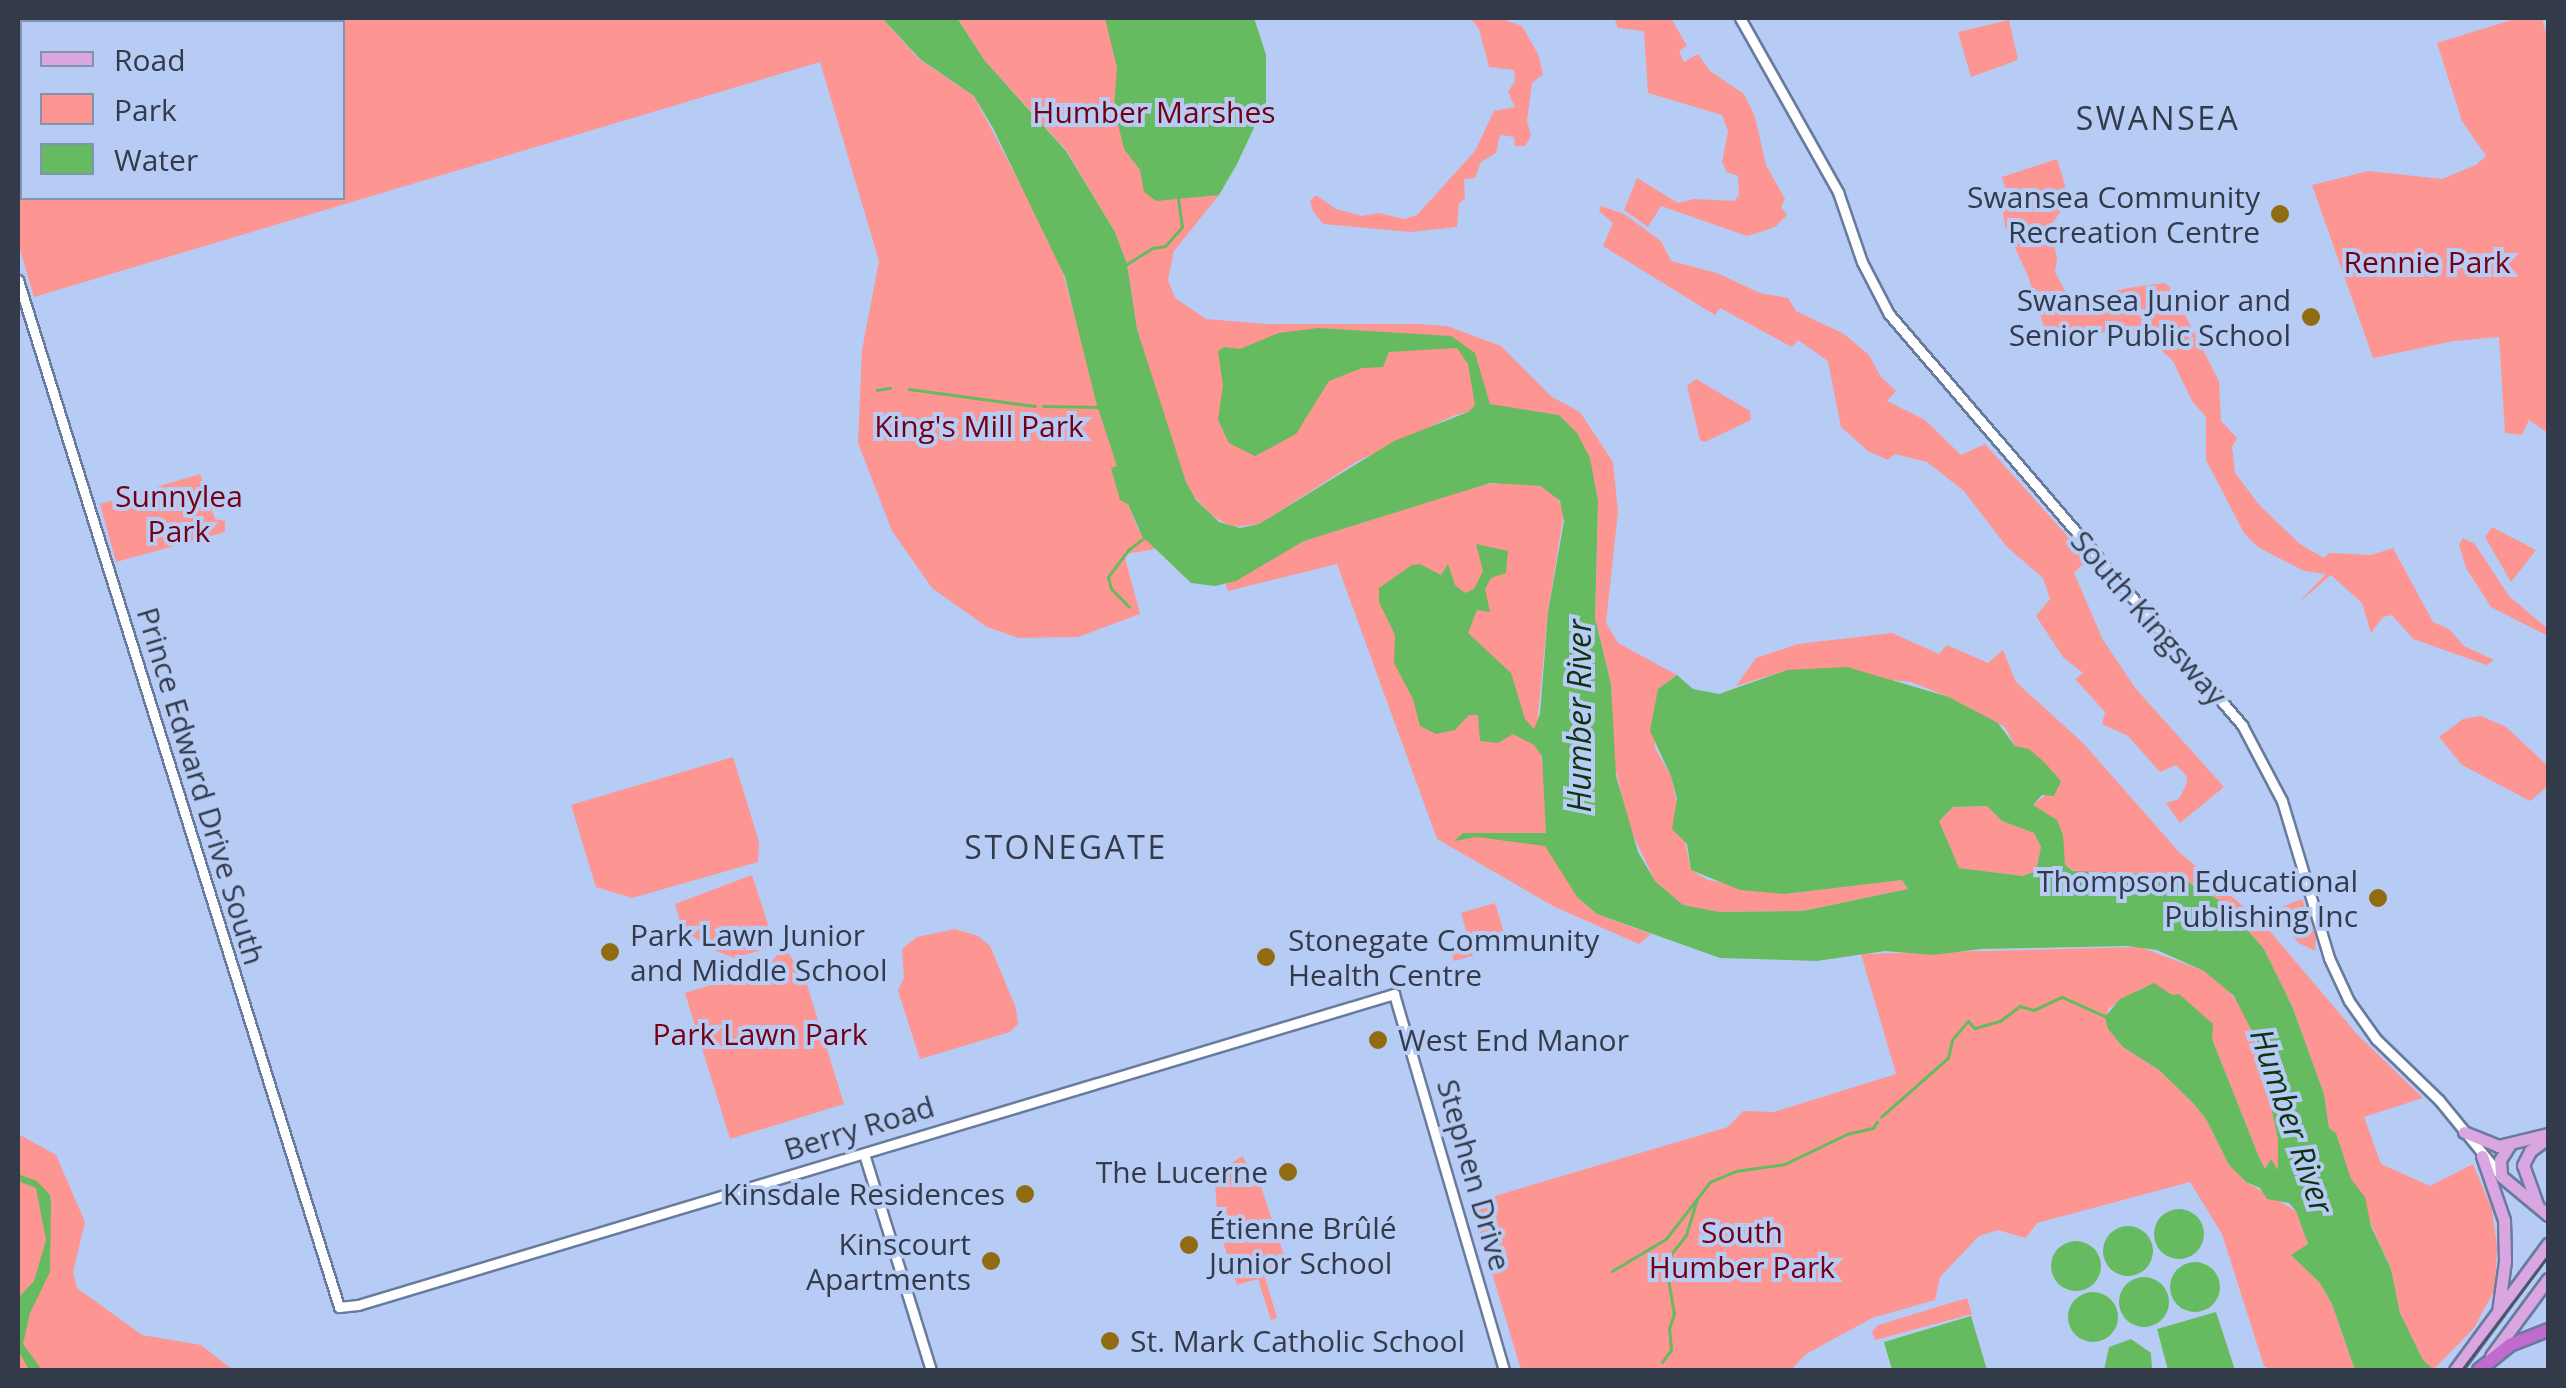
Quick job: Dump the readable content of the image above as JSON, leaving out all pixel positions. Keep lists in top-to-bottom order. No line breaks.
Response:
{"streets":{"main road":["South Kingsway"],"street":["Prince Edward Drive South","Berry Road","Stephen Drive"]},"crossings":[["Prince Edward Drive South","Berry Road"],["Berry Road","Stephen Drive"]],"districts":["SWANSEA","STONEGATE"],"water":["Humber River"],"parks":["Humber Marshes","Rennie Park","King's Mill Park","Sunnylea Park","Park Lawn Park","South Humber Park"],"places":["Swansea Community Recreation Centre","Swansea Junior and Senior Public School","Thompson Educational Publishing Inc","Park Lawn Junior and Middle School","Stonegate Community Health Centre","West End Manor","The Lucerne","Kinsdale Residences","Étienne Brûlé Junior School","Kinscourt Apartments","St. Mark Catholic School"],"legend":["Road","Park","Water"]}
